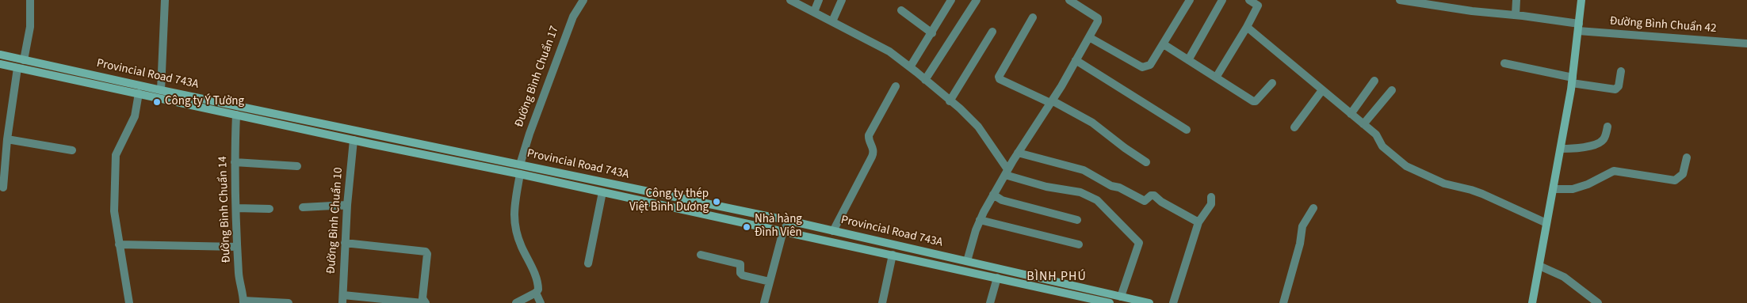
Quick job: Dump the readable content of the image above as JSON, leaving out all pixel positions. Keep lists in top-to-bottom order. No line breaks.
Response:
{"streets":{"main road":["Provincial Road 743A"],"street":["Đường Bình Chuẩn 42","Đường Bình Chuẩn 17","Đường Bình Chuẩn 14","Đường Bình Chuẩn 10"]},"crossings":[["Provincial Road 743A","Đường Bình Chuẩn 17"],["Provincial Road 743A","Đường Bình Chuẩn 14"],["Provincial Road 743A","Đường Bình Chuẩn 10"]],"districts":["BÌNH PHÚ"],"places":["Công ty Ý Tưởng","Công ty thép Việt Bình Dương","Nhà hàng Đình Viên"]}
